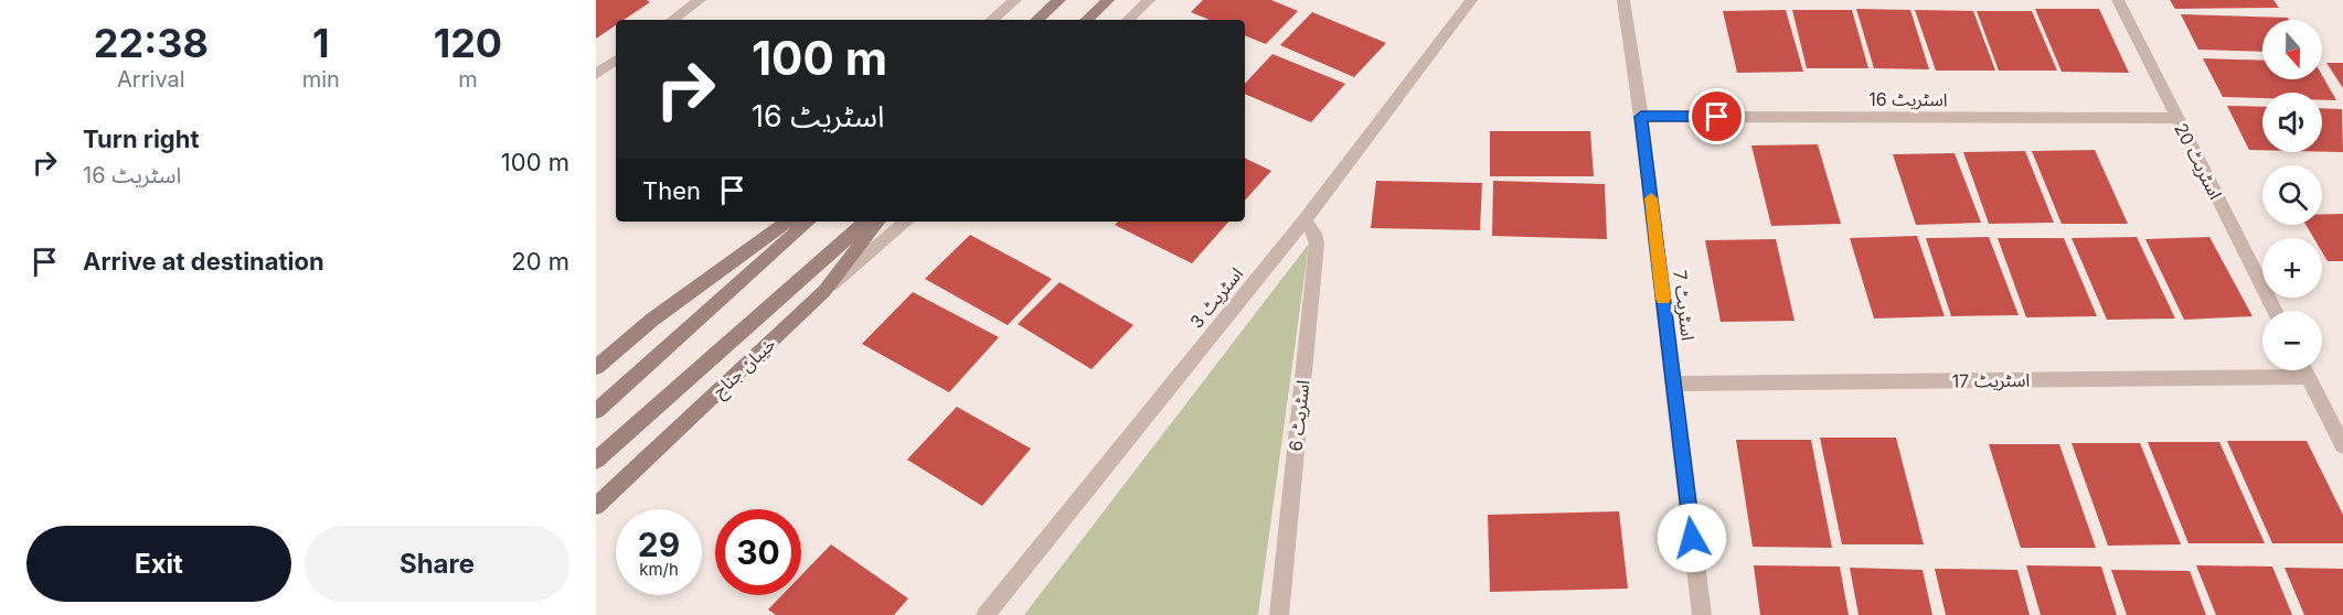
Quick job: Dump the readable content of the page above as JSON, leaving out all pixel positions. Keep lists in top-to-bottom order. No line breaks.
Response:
{"streets":{"main road":["خیبان جناح"],"street":["اسٹریٹ 16","اسٹریٹ 20","اسٹریٹ 3","اسٹریٹ 7","اسٹریٹ 17","اسٹریٹ 6"]},"crossings":[["اسٹریٹ 16","اسٹریٹ 20"],["اسٹریٹ 16","اسٹریٹ 7"],["اسٹریٹ 3","اسٹریٹ 6"],["اسٹریٹ 7","اسٹریٹ 17"]],"north":"bottom","page":{"eta":["22:38","Arrival","1","min","120","m"],"map_buttons":["+","−"],"turn":["100 m","اسٹریٹ 16"],"list":[{"name":"Turn right","note":"اسٹریٹ 16","value":"100 m"},{"name":"Arrive at destination","value":"20 m"}],"then":"Then","speed":"29 km/h","limit":"30","buttons":["Exit","Share"]}}
